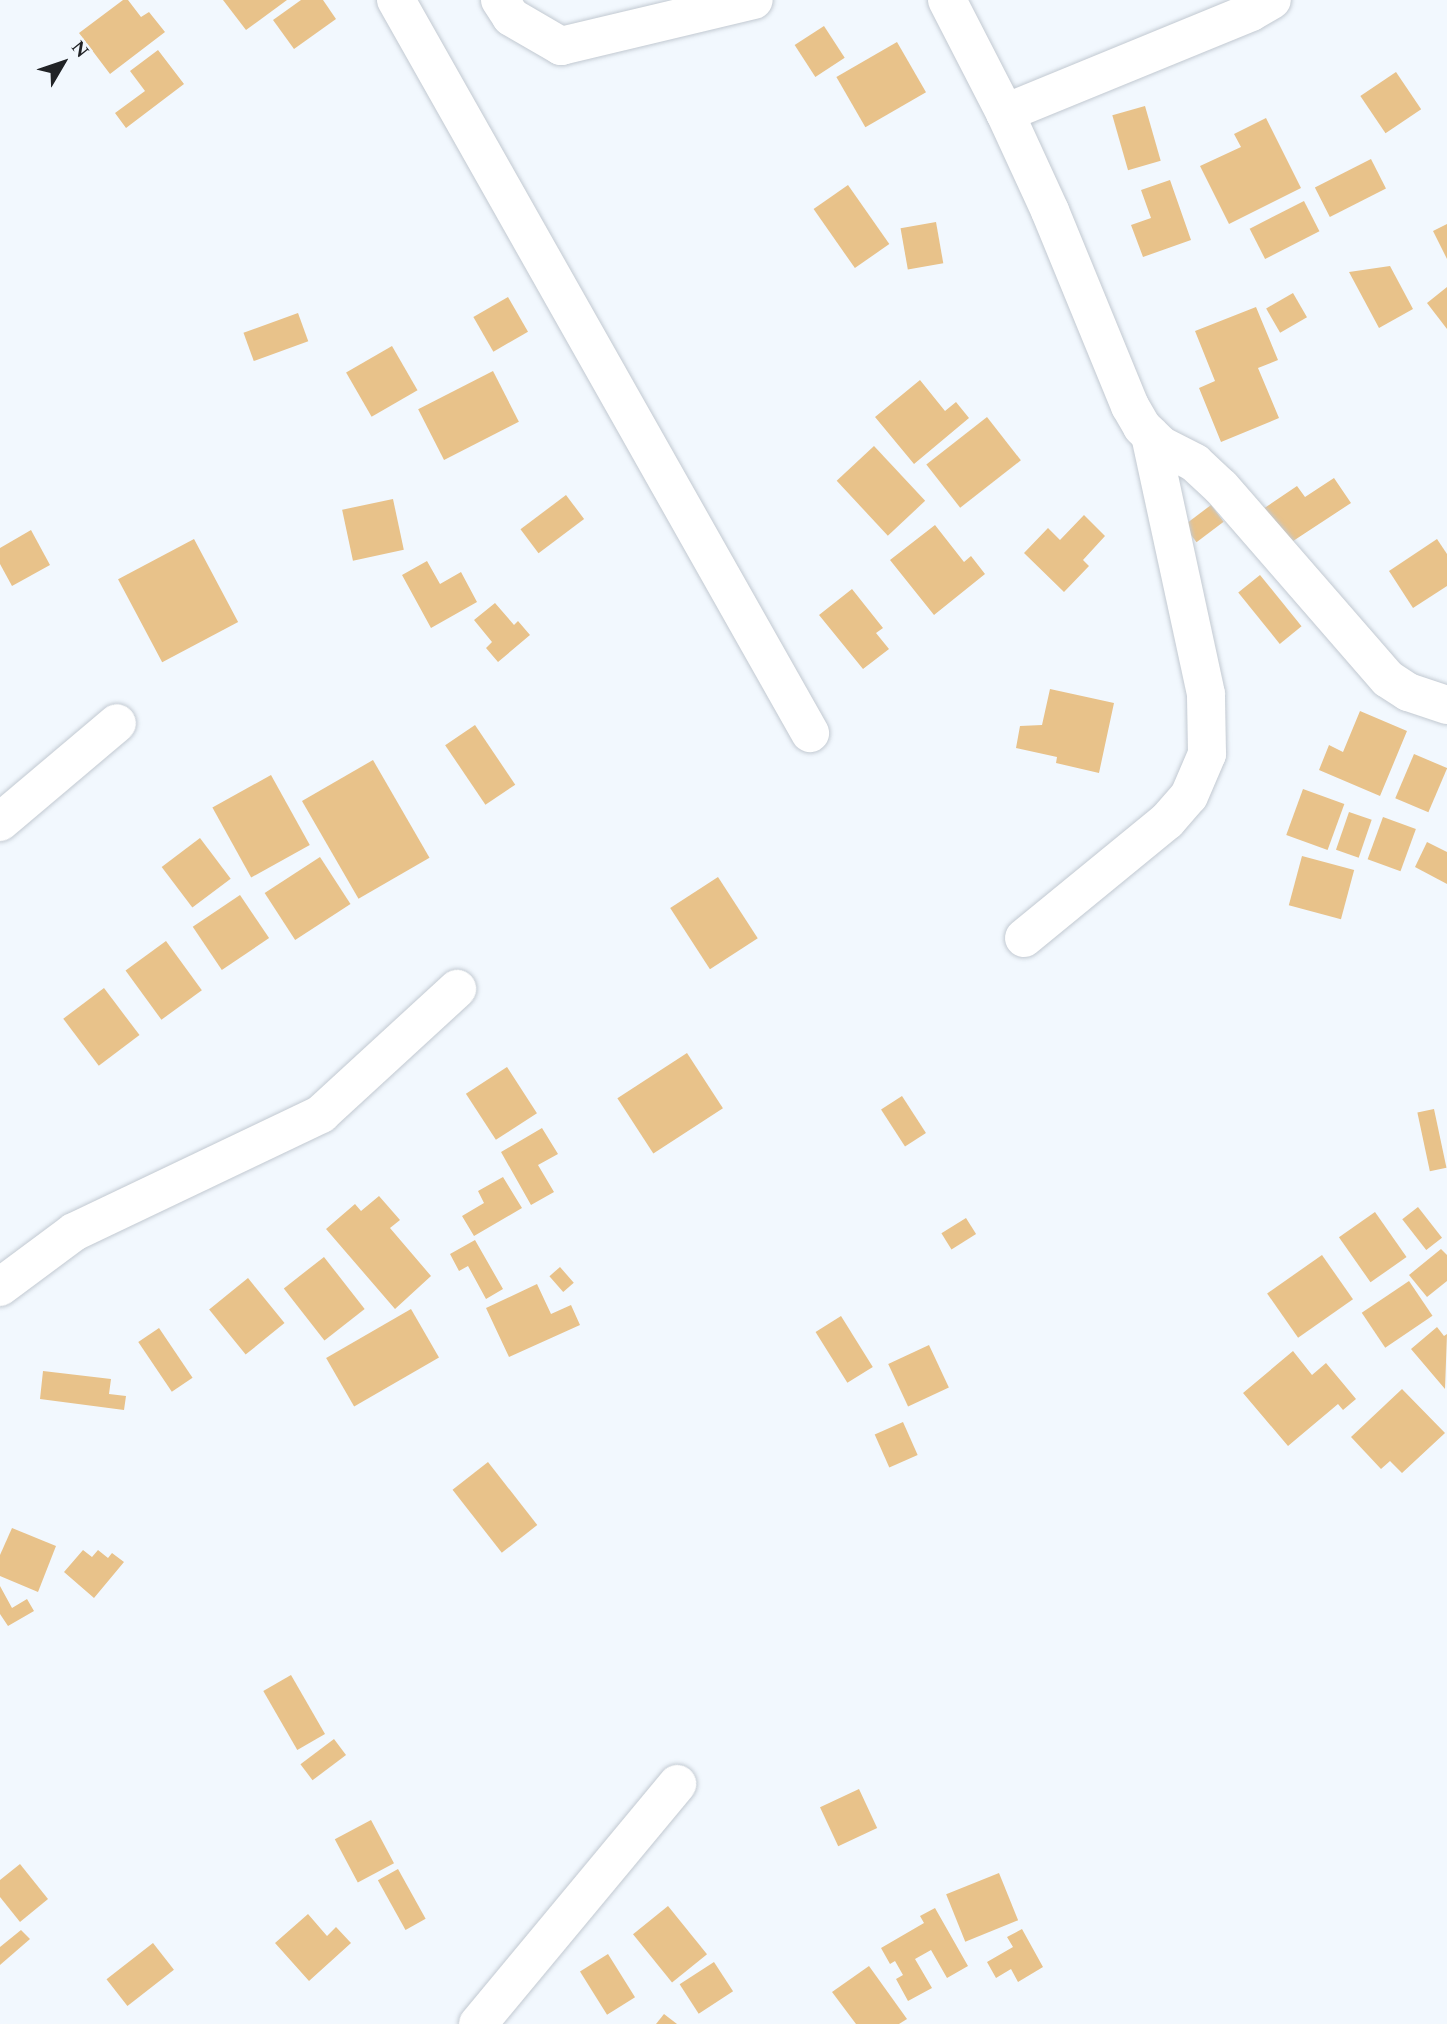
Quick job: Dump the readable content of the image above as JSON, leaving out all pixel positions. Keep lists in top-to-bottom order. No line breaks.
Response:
{"north":"top right"}
